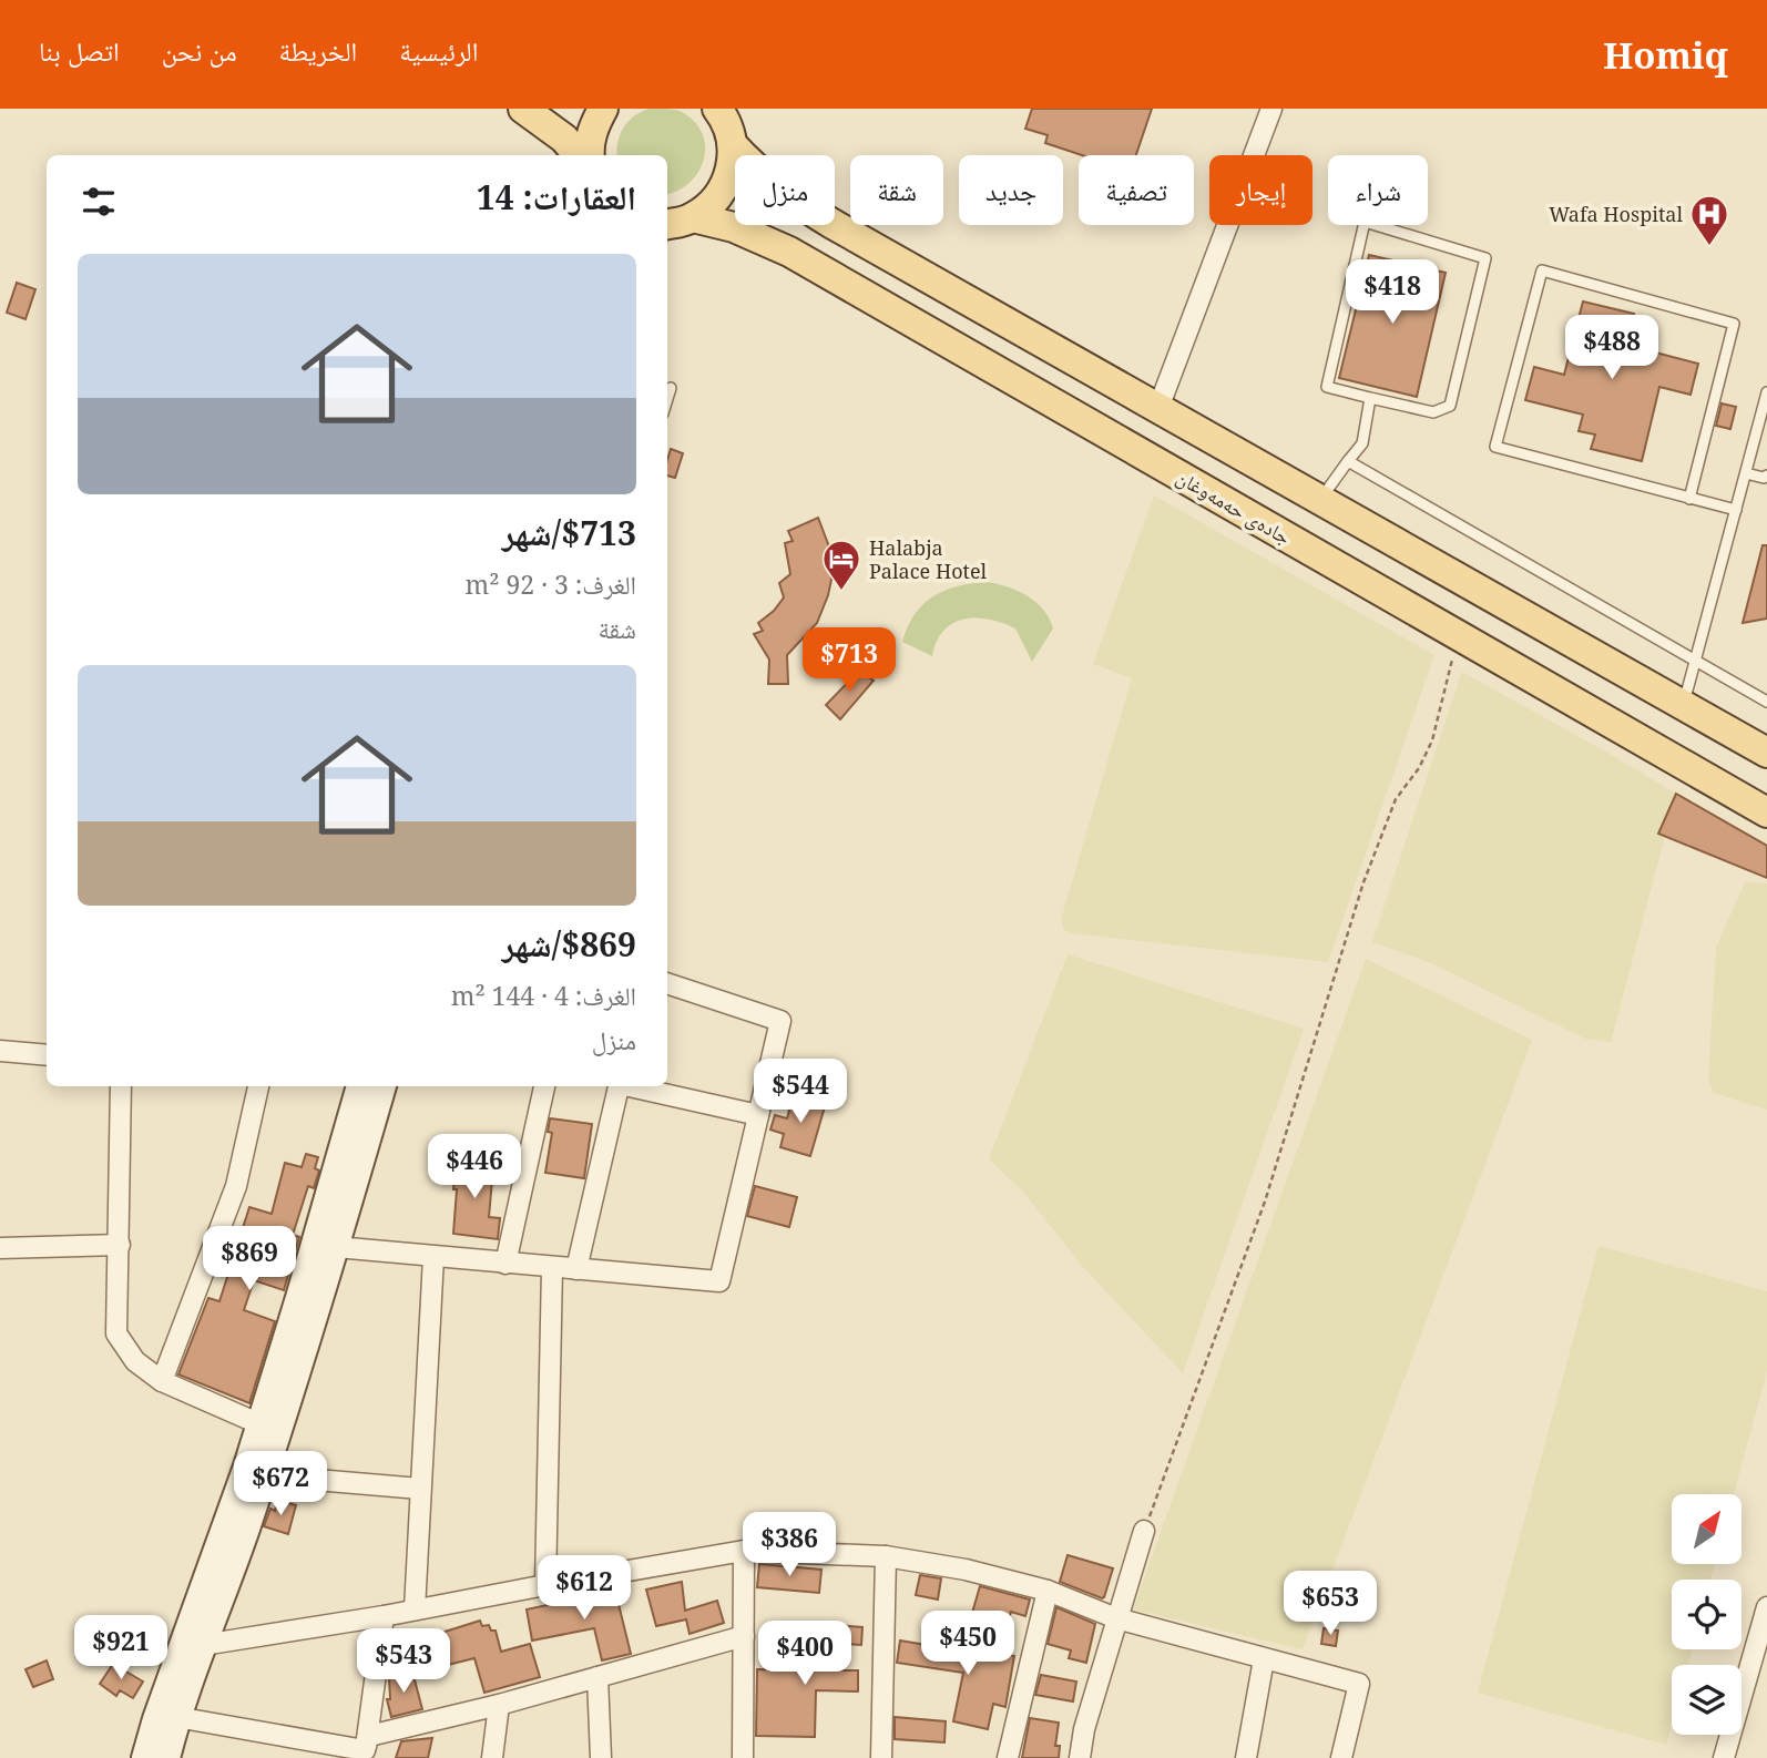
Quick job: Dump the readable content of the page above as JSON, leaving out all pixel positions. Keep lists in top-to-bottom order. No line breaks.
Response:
{"streets":{"main road":["جادەی حەمەوغان"]},"places":{"hospital":["Wafa Hospital"],"hotel":["Halabja Palace Hotel"]},"north":"top right","page":{"header":"Homiq","nav":["الرئيسية","الخريطة","من نحن","اتصل بنا"],"chip":["شراء","إيجار","تصفية","جديد","شقة","منزل"],"heading":"العقارات: 14","list":[{"name":"$713/شهر","note":"الغرف: 3 · 92 m² · شقة"},{"name":"$869/شهر","note":"الغرف: 4 · 144 m² · منزل"}],"price":["$418","$488","$713","$544","$446","$869","$672","$386","$612","$653","$450","$921","$400","$543"]}}
